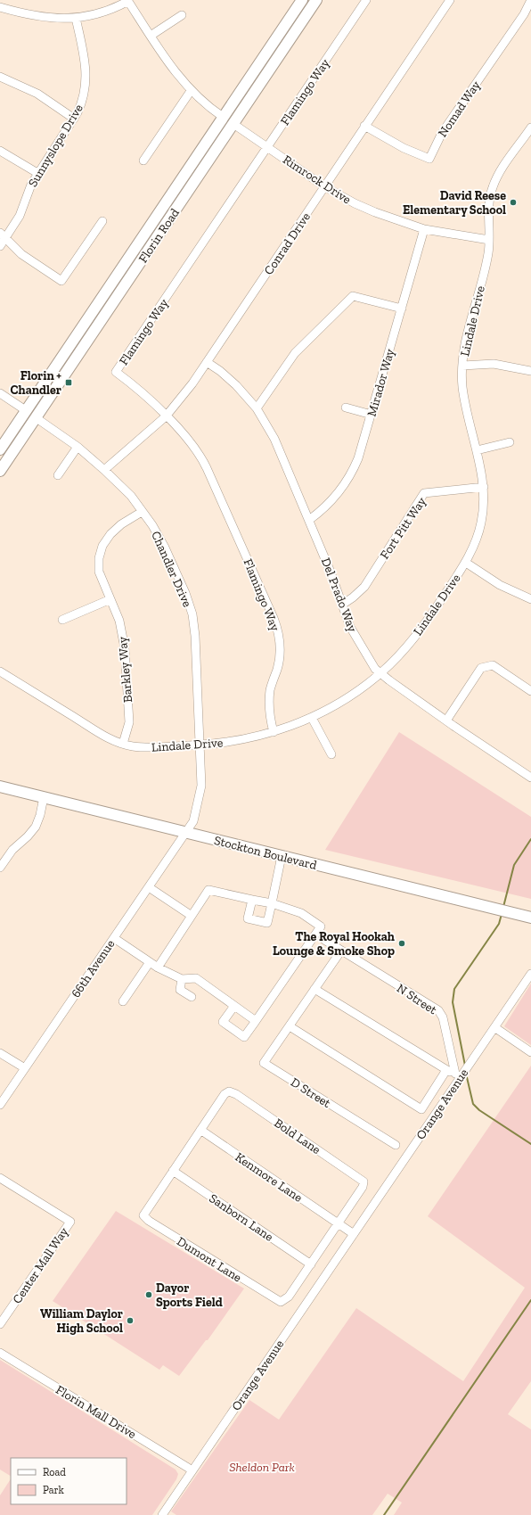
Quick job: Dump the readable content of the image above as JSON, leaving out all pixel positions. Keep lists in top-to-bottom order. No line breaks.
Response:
{"streets":{"main road":["Florin Road","Stockton Boulevard"],"street":["Flamingo Way","Nomad Way","Sunnyslope Drive","Rimrock Drive","Conrad Drive","Lindale Drive","Mirador Way","Fort Pitt Way","Chandler Drive","Del Prado Way","Barkley Way","66th Avenue","N Street","D Street","Orange Avenue","Bold Lane","Kenmore Lane","Sanborn Lane","Dumont Lane","Center Mall Way","Florin Mall Drive"]},"crossings":[["Flamingo Way","Rimrock Drive"],["Flamingo Way","Conrad Drive"],["Flamingo Way","Lindale Drive"],["Nomad Way","Conrad Drive"],["Rimrock Drive","Florin Road"],["Rimrock Drive","Conrad Drive"],["Rimrock Drive","Lindale Drive"],["Rimrock Drive","Mirador Way"],["Florin Road","Chandler Drive"],["Conrad Drive","Chandler Drive"],["Conrad Drive","Del Prado Way"],["Lindale Drive","Fort Pitt Way"],["Lindale Drive","Chandler Drive"],["Lindale Drive","Del Prado Way"],["Lindale Drive","Barkley Way"],["Mirador Way","Del Prado Way"],["Fort Pitt Way","Del Prado Way"],["Chandler Drive","Barkley Way"],["Chandler Drive","Stockton Boulevard"],["Chandler Drive","66th Avenue"],["Stockton Boulevard","66th Avenue"],["N Street","Orange Avenue"],["Orange Avenue","Florin Mall Drive"],["Bold Lane","Kenmore Lane"],["Bold Lane","Dumont Lane"],["Kenmore Lane","Dumont Lane"],["Sanborn Lane","Dumont Lane"]],"parks":["Sheldon Park"],"places":{"other":["David Reese Elementary School","The Royal Hookah Lounge & Smoke Shop","Dayor Sports Field","William Daylor High School"],"transit":["Florin + Chandler"]},"legend":["Road","Park"]}
